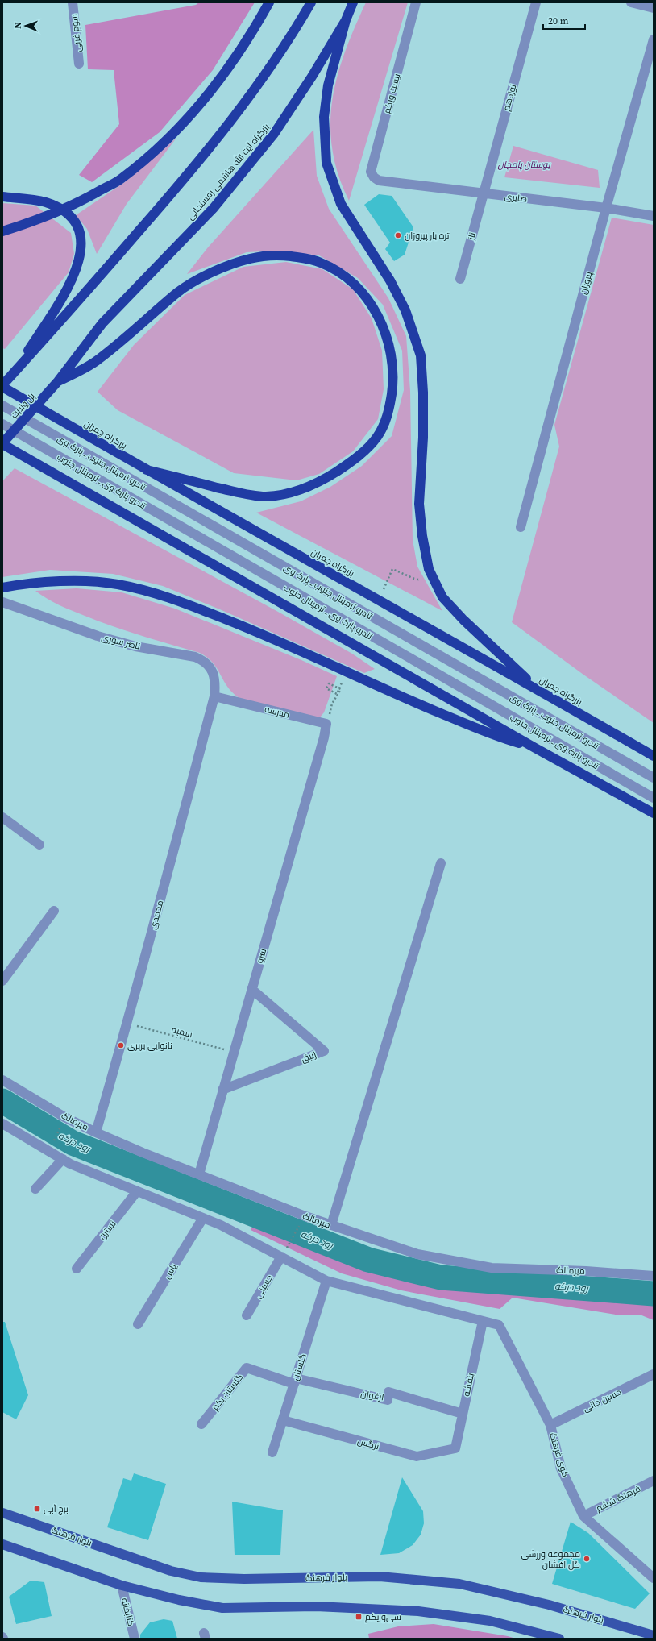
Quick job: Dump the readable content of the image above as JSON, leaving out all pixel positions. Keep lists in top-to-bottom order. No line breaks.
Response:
{"streets":{"highway":["بزرگراه آیت الله هاشمی رفسنجانی","پل ولایت","بزرگراه چمران"],"main road":["بلوار فرهنگ"],"street":["سوم غربی","بیست ویکم","نوزدهم","صابری","ناز","پیروزان","تندرو ترمینال جنوب ـ پارک وی","تندرو پارک وی ـ ترمینال جنوب","ناصر سوری","مدرسه","محمدی","سرو","زنبق","میرمالک","نسترن","یاس","حسینی","گلستان","بنفشه","گلستان یکم","ارغوان","حسین خانی","نرگس","کوی فرهنگ","فرهنگ ششم","کتابخانه"],"path":["سمیه"]},"crossings":[["بیست ویکم","صابری"],["نوزدهم","صابری"],["نوزدهم","ناز"],["بزرگراه آیت الله هاشمی رفسنجانی","پل ولایت"],["صابری","ناز"],["صابری","پیروزان"],["ناصر سوری","مدرسه"],["ناصر سوری","محمدی"],["مدرسه","محمدی"],["مدرسه","سرو"],["محمدی","سمیه"],["محمدی","میرمالک"],["سرو","سمیه"],["سرو","زنبق"],["سرو","میرمالک"],["گلستان","گلستان یکم"],["گلستان","ارغوان"],["گلستان","نرگس"],["بنفشه","ارغوان"],["بنفشه","نرگس"],["بنفشه","کوی فرهنگ"],["گلستان یکم","ارغوان"],["حسین خانی","کوی فرهنگ"],["کوی فرهنگ","فرهنگ ششم"]],"water":["رود درکه"],"parks":["بوستان پامچال"],"places":{"other":["تره بار پیروزان","نانوایی بربری","مجموعه ورزشی گل افشان"],"transit":["برج آبی","سی‌و یکم"]},"scale_bar":"20 m","north":"left"}
